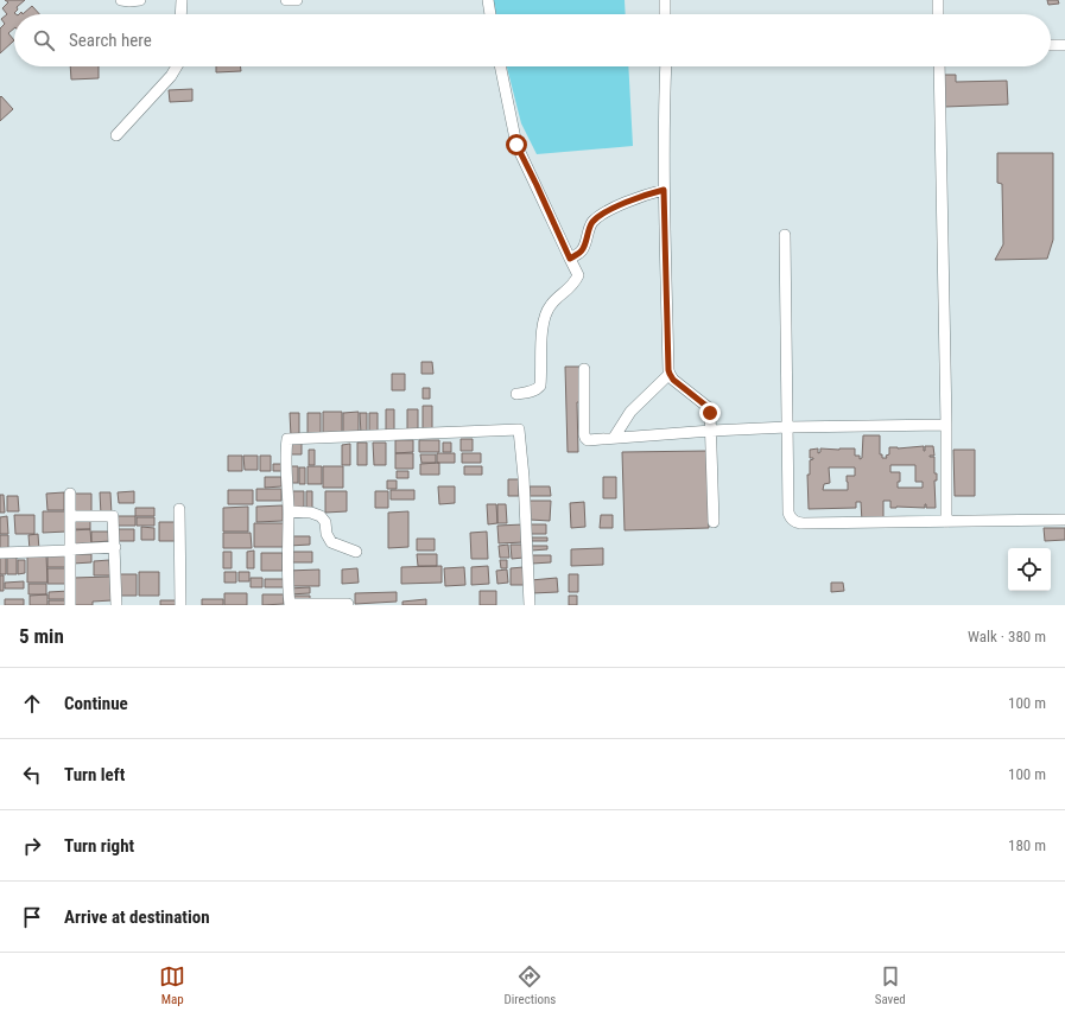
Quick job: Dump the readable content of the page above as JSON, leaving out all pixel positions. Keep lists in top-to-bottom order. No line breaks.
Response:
{"page":{"search":"Search here","heading":["5 min","Walk · 380 m"],"list":[["Continue","100 m"],["Turn left","100 m"],["Turn right","180 m"],"Arrive at destination"],"nav":["Map","Directions","Saved"]}}
